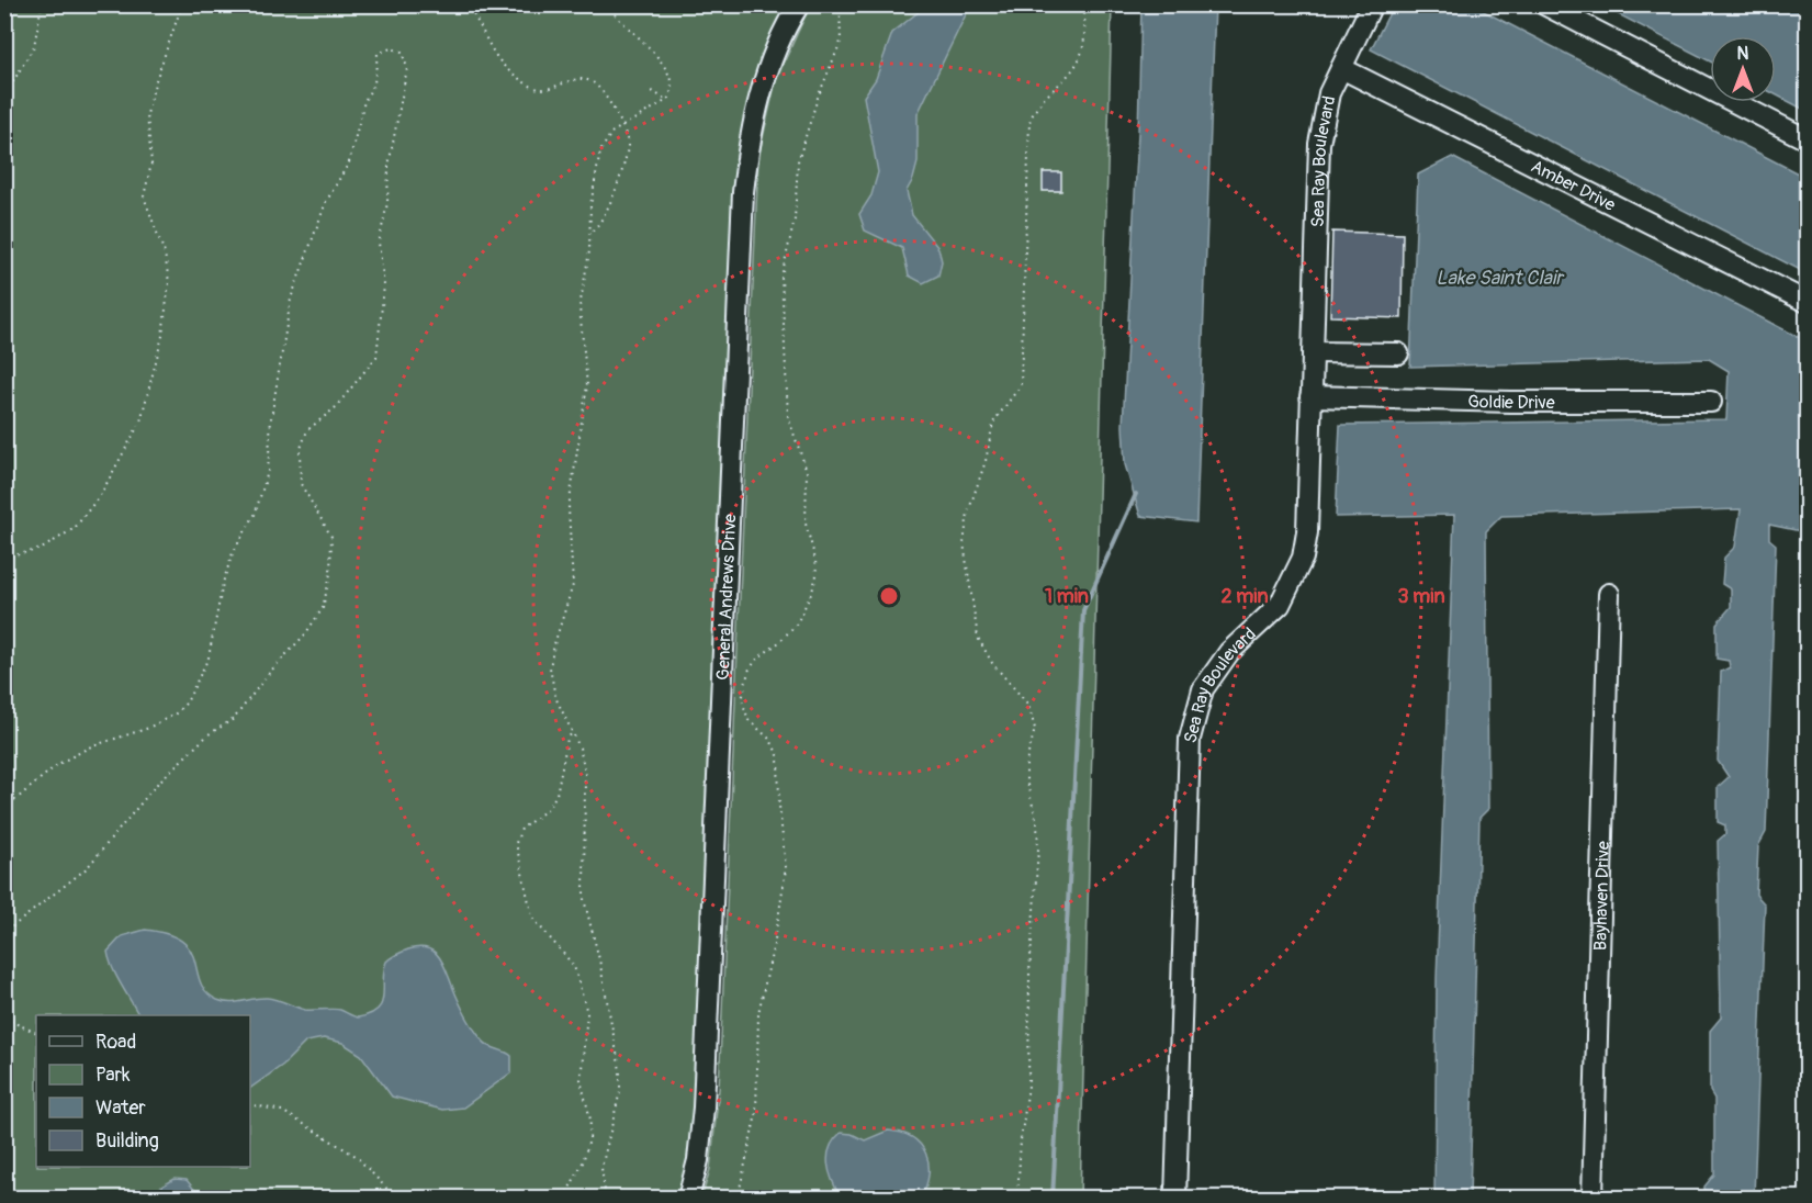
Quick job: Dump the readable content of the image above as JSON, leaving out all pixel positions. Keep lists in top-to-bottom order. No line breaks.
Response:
{"streets":{"street":["Sea Ray Boulevard","Amber Drive","Goldie Drive","General Andrews Drive","Bayhaven Drive"]},"crossings":[["Sea Ray Boulevard","Amber Drive"],["Sea Ray Boulevard","Goldie Drive"]],"water":["Lake Saint Clair"],"legend":["Road","Park","Water","Building"],"north":"top","rings":["1 min","2 min","3 min"]}
